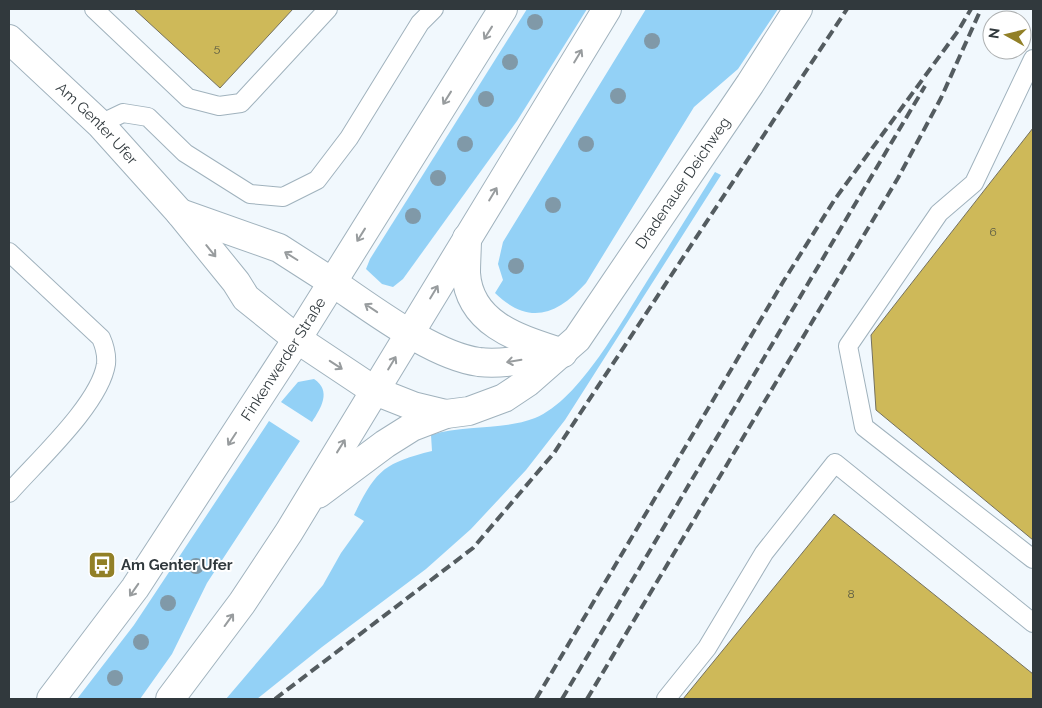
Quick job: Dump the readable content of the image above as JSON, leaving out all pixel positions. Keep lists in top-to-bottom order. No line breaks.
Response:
{"streets":{"main road":["Am Genter Ufer","Dradenauer Deichweg","Finkenwerder Straße"]},"crossings":[["Am Genter Ufer","Dradenauer Deichweg"],["Am Genter Ufer","Finkenwerder Straße"],["Dradenauer Deichweg","Finkenwerder Straße"]],"places":{"bus stop":["Am Genter Ufer"]},"house_numbers":["5","6","8"],"north":"left"}
